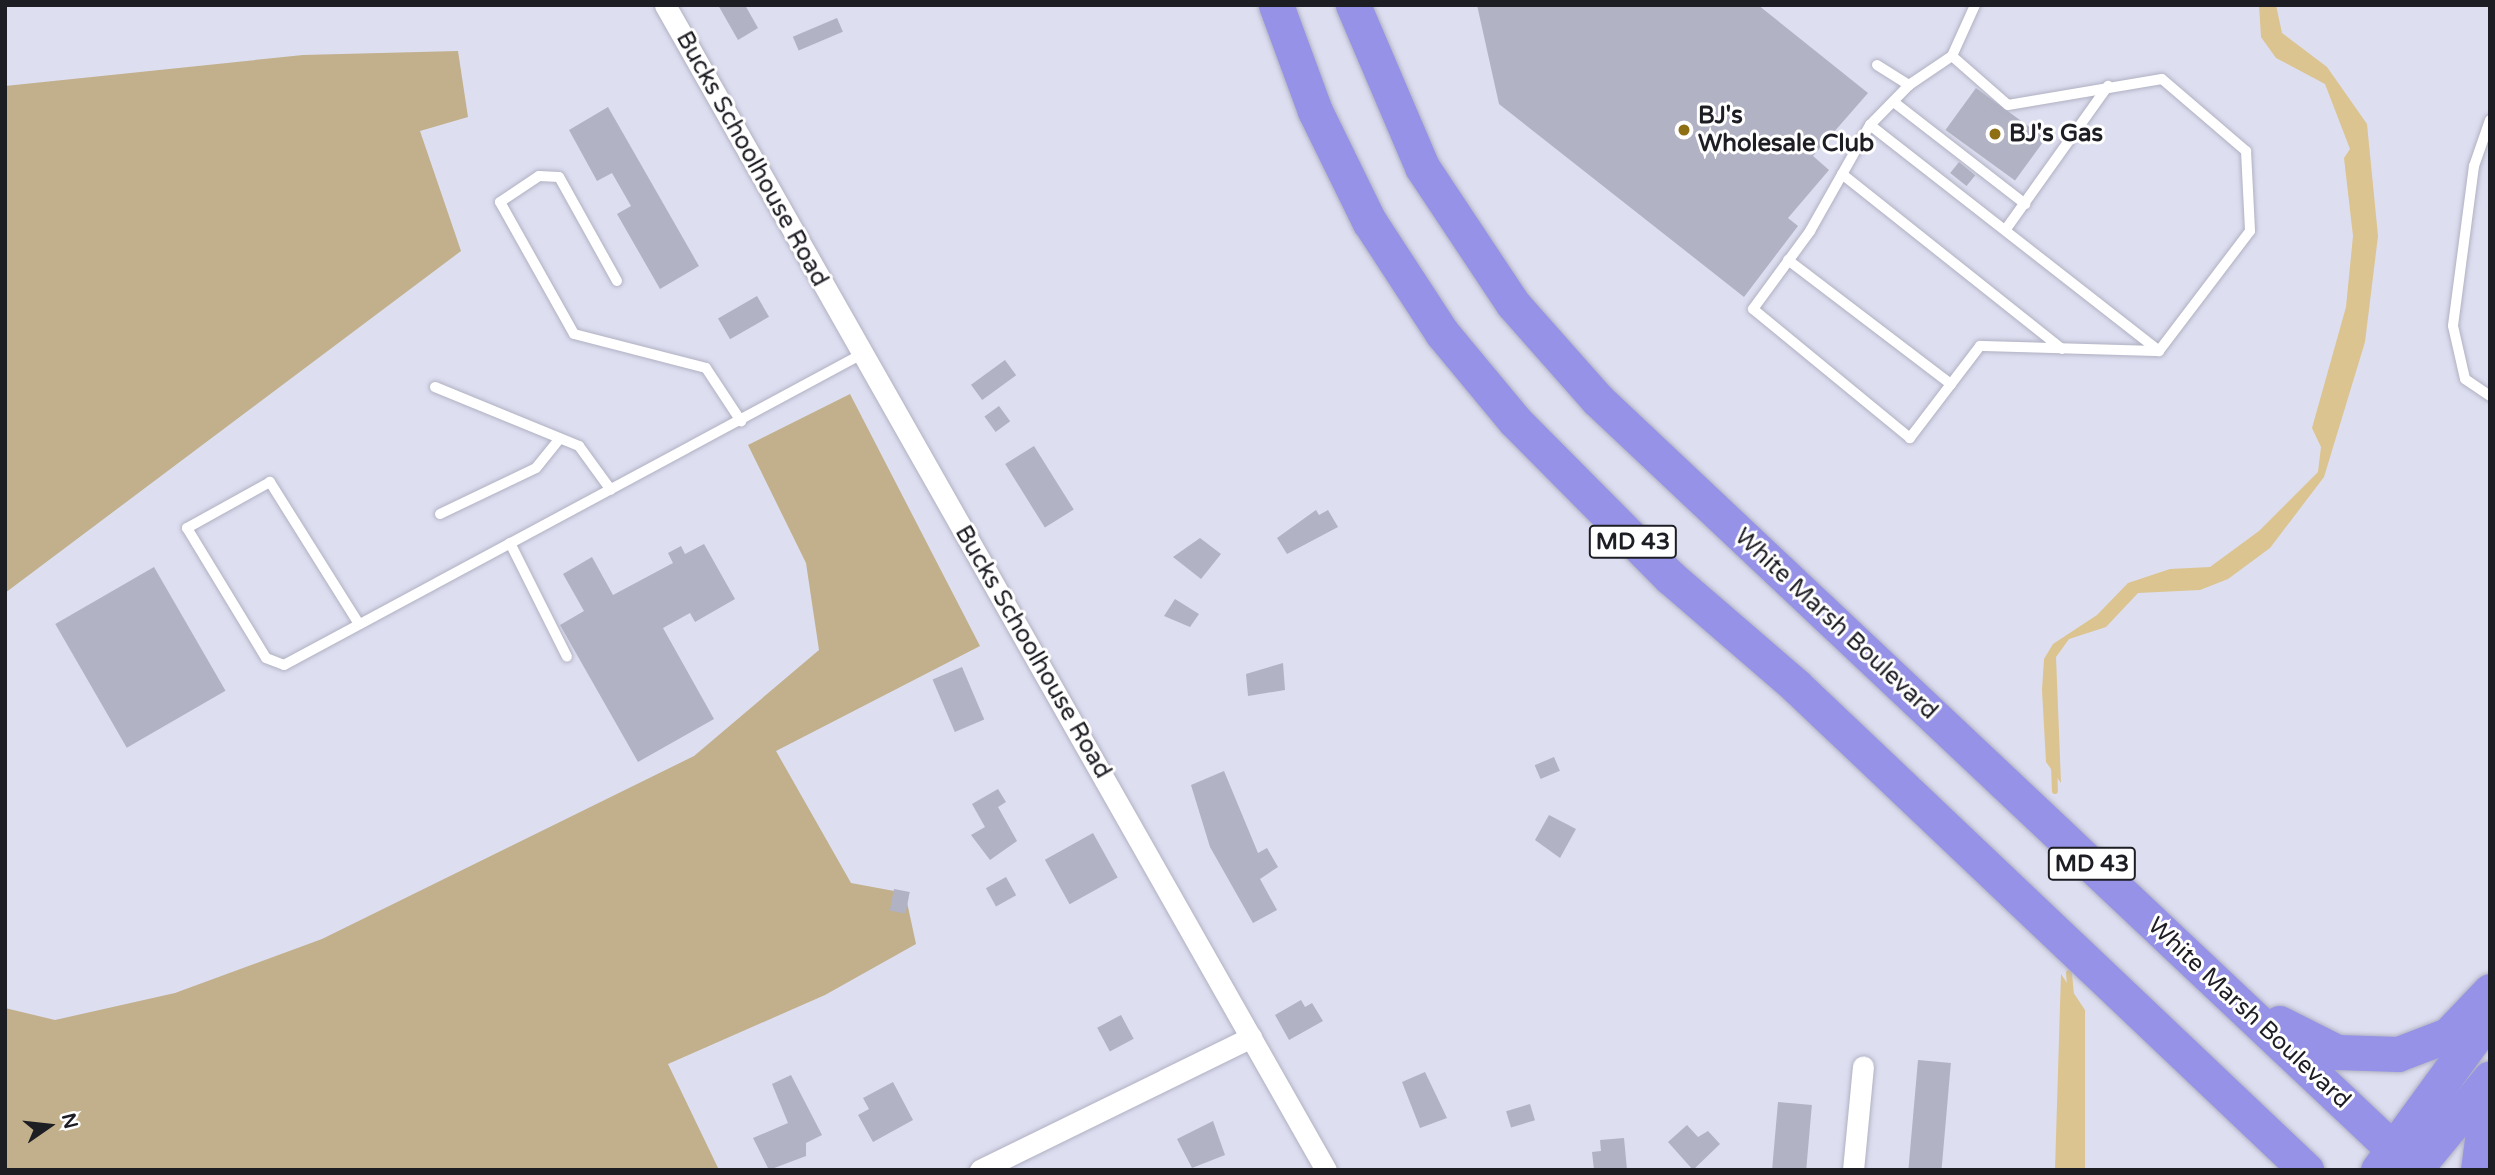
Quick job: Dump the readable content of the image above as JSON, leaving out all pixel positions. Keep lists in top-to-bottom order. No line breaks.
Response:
{"streets":{"highway":["MD 43","White Marsh Boulevard"],"street":["Bucks Schoolhouse Road"]},"places":["BJ's Wholesale Club","BJ's Gas"],"north":"right"}
